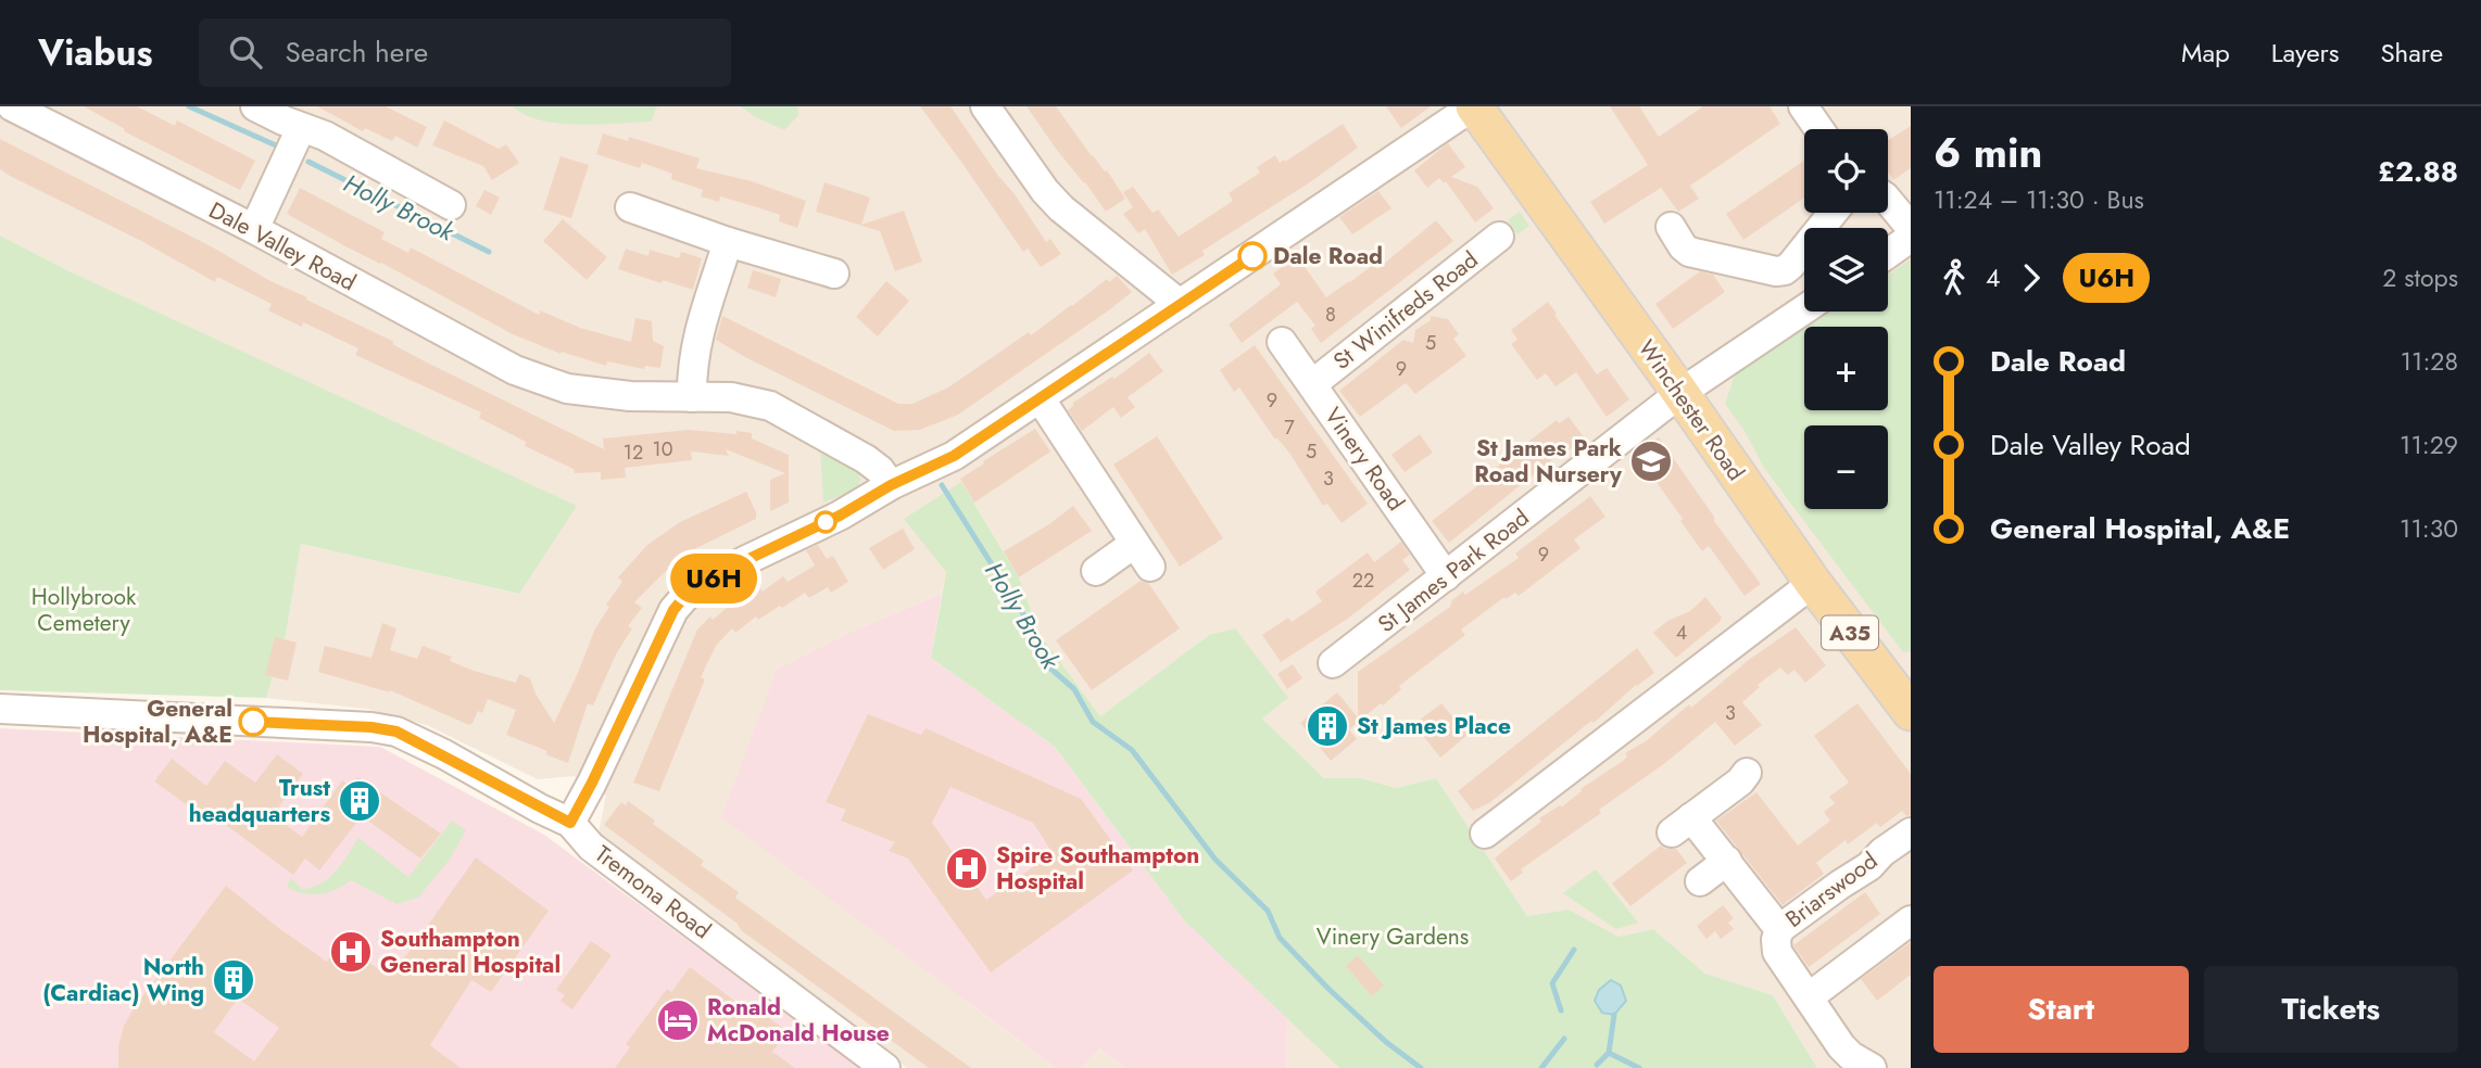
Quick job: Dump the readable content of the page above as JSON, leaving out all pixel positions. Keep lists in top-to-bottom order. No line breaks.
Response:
{"streets":{"main road":["Winchester Road","A35"],"street":["Dale Valley Road","St Winifreds Road","Vinery Road","St James Park Road","Briarswood","Tremona Road"]},"crossings":[["St Winifreds Road","Vinery Road"],["Winchester Road","St James Park Road"],["Vinery Road","St James Park Road"]],"water":["Holly Brook"],"parks":["Hollybrook Cemetery","Vinery Gardens"],"places":{"other":["Dale Road","General Hospital, A&E"],"school or university":["St James Park Road Nursery"],"building":["St James Place","Trust headquarters","North (Cardiac) Wing"],"hospital":["Spire Southampton Hospital","Southampton General Hospital"],"hotel":["Ronald McDonald House"]},"lines":["bus line U6H"],"house_numbers":["8","5","9","9","7","10","5","12","3","9","22","4","3"],"page":{"header":"Viabus","search":"Search here","nav":["Map","Layers","Share"],"on_map":"U6H","heading":["6 min","11:24 – 11:30 · Bus","£2.88"],"map_buttons":["+","−"],"legs":["4","U6H","2 stops"],"list":[{"name":"Dale Road","value":"11:28"},{"name":"Dale Valley Road","value":"11:29"},{"name":"General Hospital, A&E","value":"11:30"}],"buttons":["Start","Tickets"]}}
